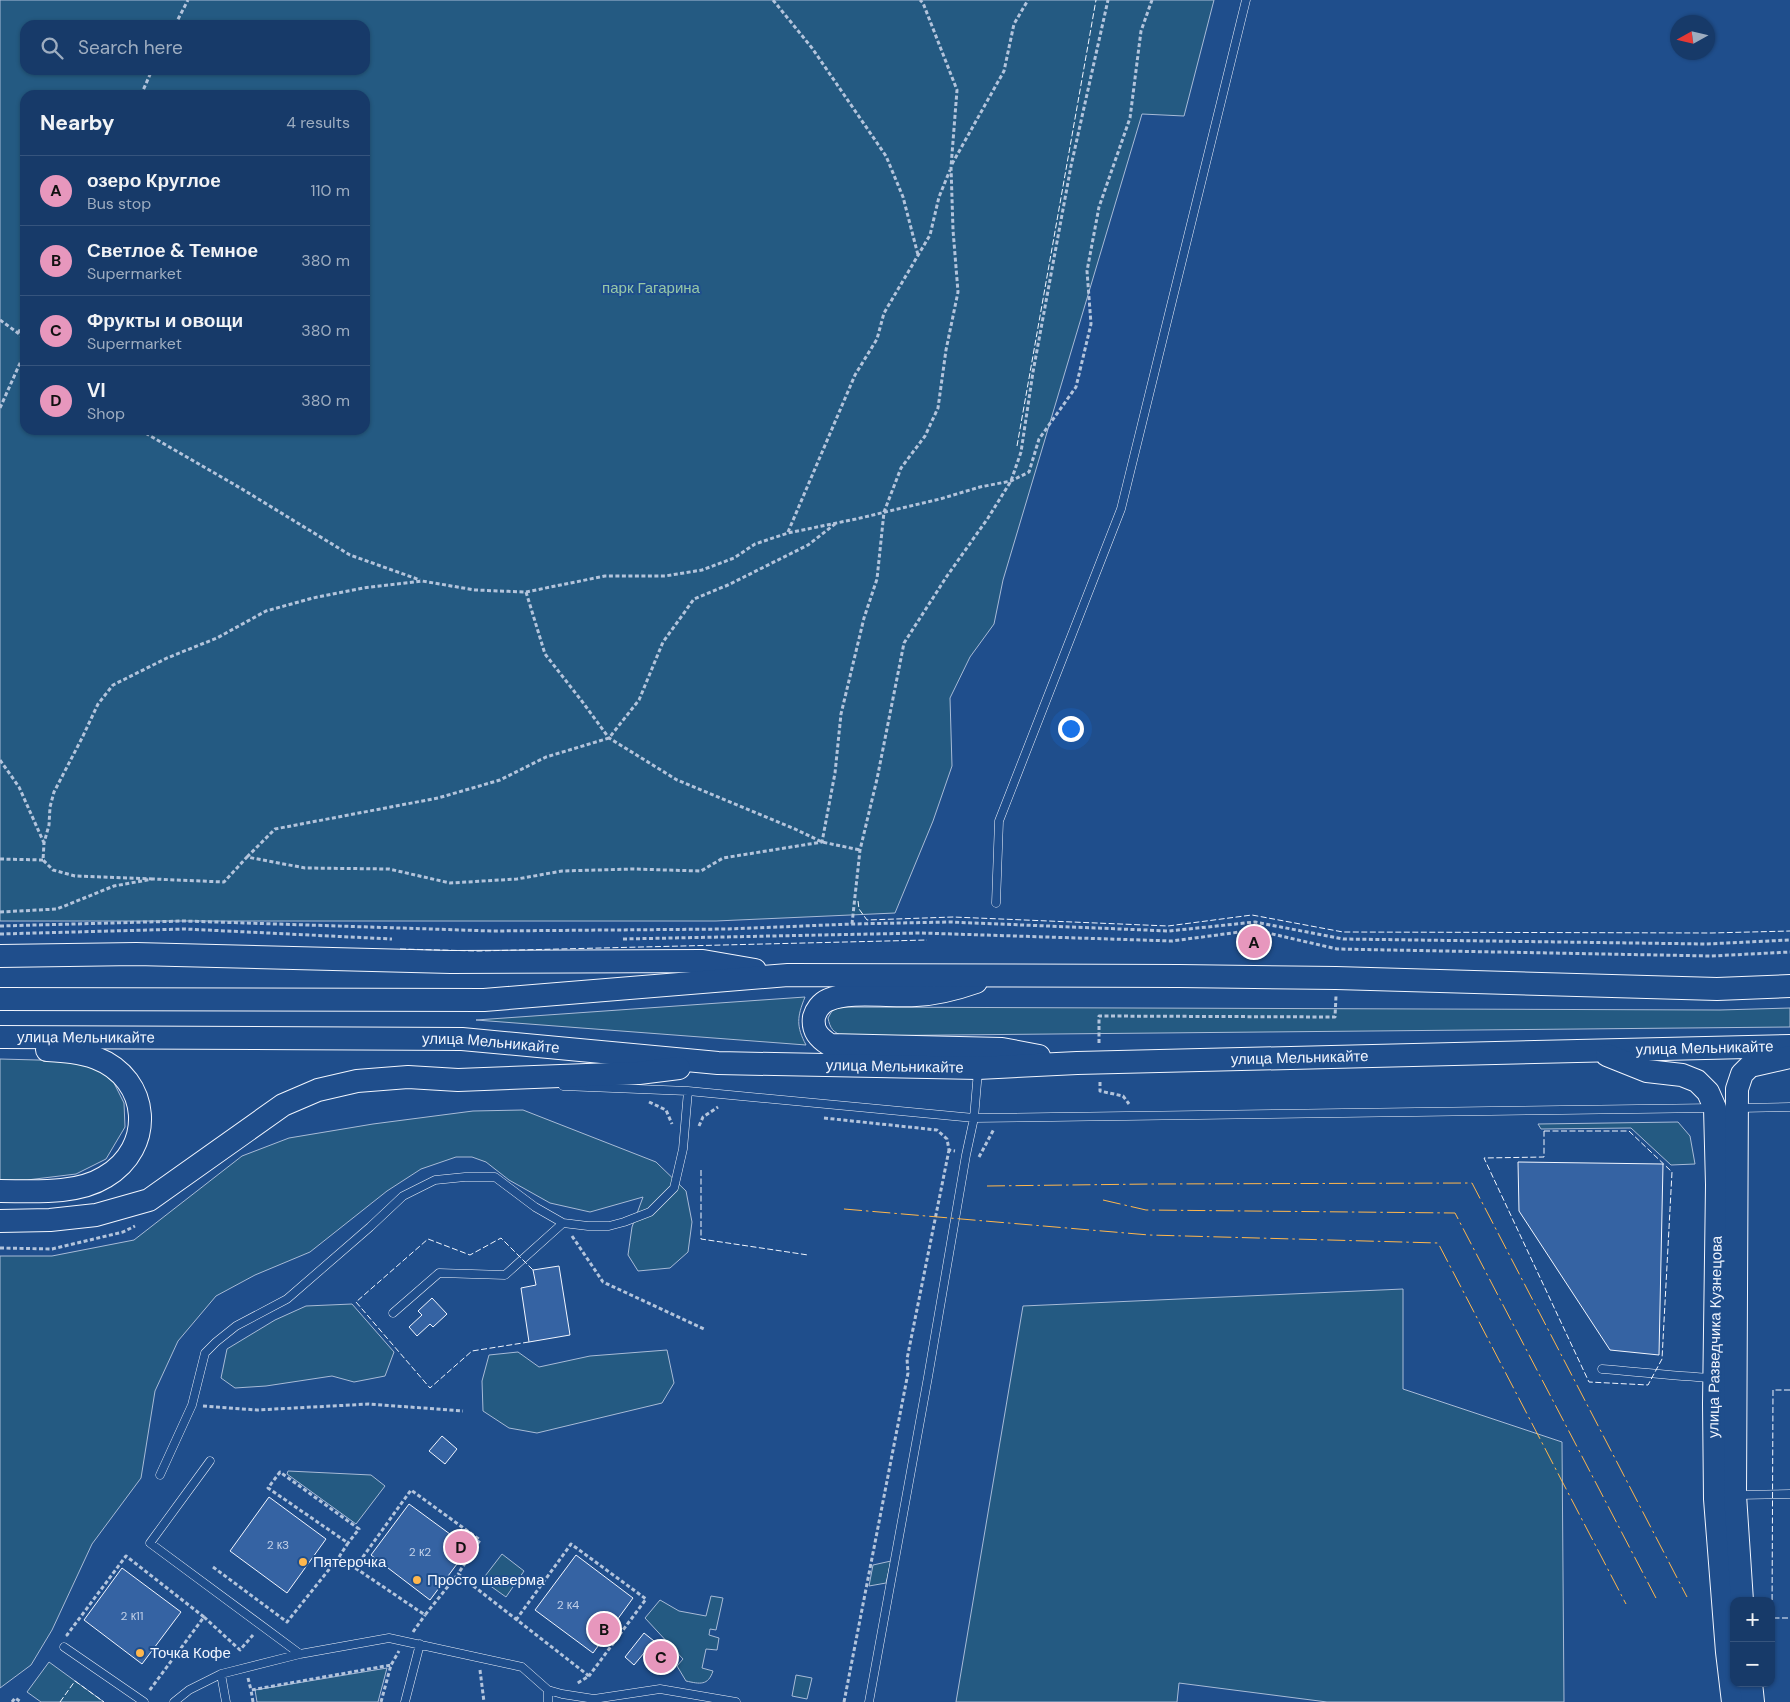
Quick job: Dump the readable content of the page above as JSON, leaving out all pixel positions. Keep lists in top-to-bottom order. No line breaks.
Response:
{"streets":{"main road":["улица Мельникайте","улица Разведчика Кузнецова"]},"crossings":[["улица Мельникайте","улица Разведчика Кузнецова"]],"parks":["парк Гагарина"],"places":["Пятерочка","Просто шаверма","Точка Кофе"],"house_numbers":["2 к3","2 к2","2 к4","2 к11"],"north":"left","page":{"search":"Search here","heading":["Nearby","4 results"],"list":[{"mark":"A","name":"озеро Круглое","note":"Bus stop","value":"110 m"},{"mark":"B","name":"Светлое & Темное","note":"Supermarket","value":"380 m"},{"mark":"C","name":"Фрукты и овощи","note":"Supermarket","value":"380 m"},{"mark":"D","name":"Vl","note":"Shop","value":"380 m"}],"pins":["A","D","B","C"],"map_buttons":["+","−"]}}
